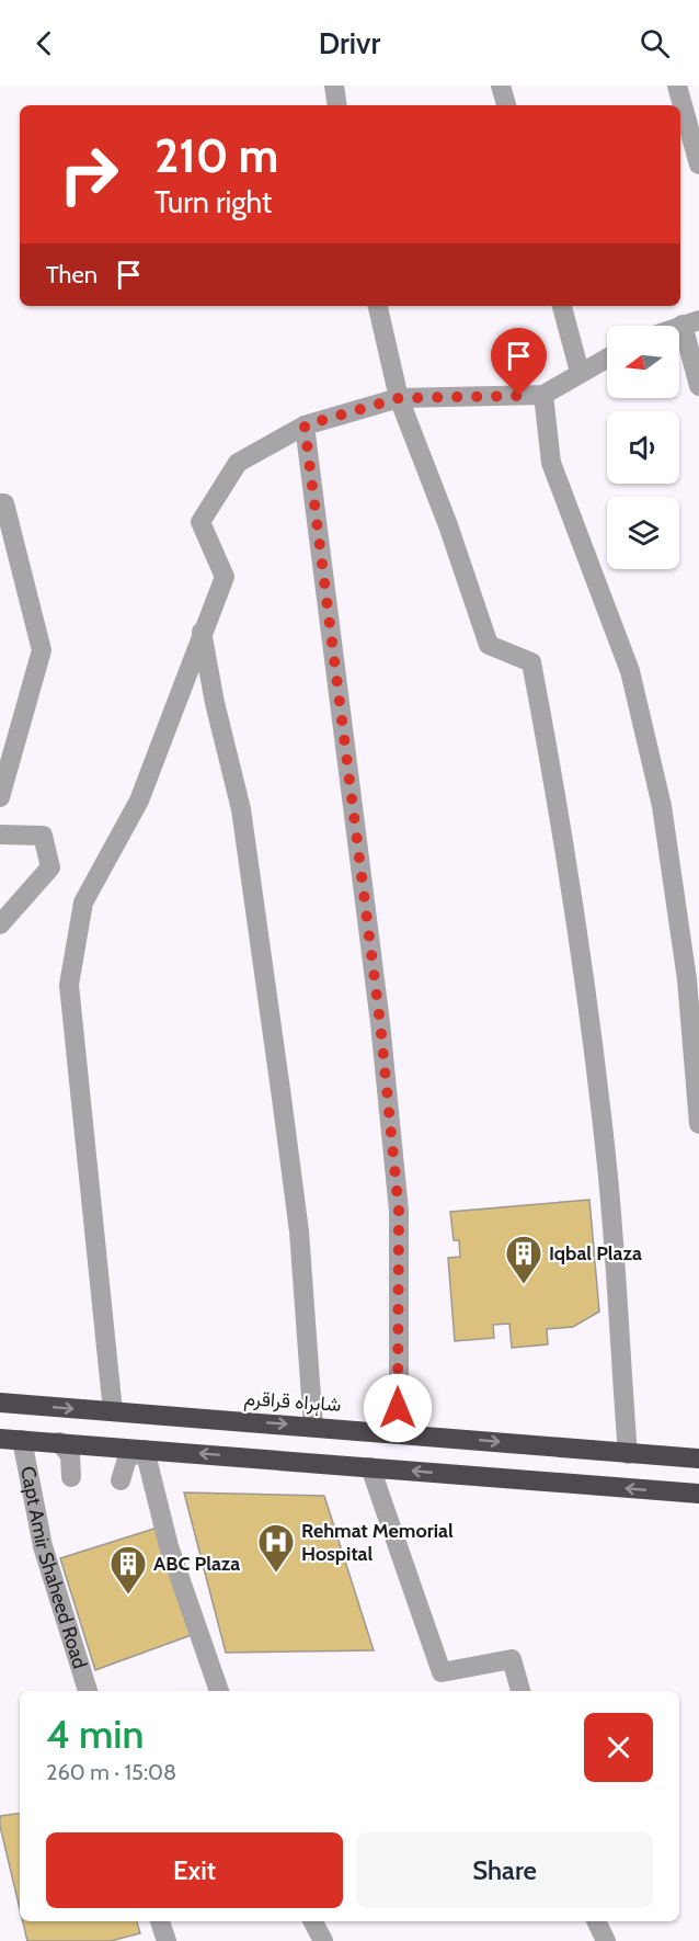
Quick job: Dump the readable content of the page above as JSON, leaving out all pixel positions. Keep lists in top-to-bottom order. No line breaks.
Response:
{"streets":{"highway":["شاہراہ قراقرم"],"street":["Capt Amir Shaheed Road"]},"places":{"building":["Iqbal Plaza","ABC Plaza"],"hospital":["Rehmat Memorial Hospital"]},"north":"left","page":{"header":"Drivr","turn":["210 m","Turn right"],"then":"Then","heading":["4 min","260 m · 15:08"],"buttons":["Exit","Share"]}}
